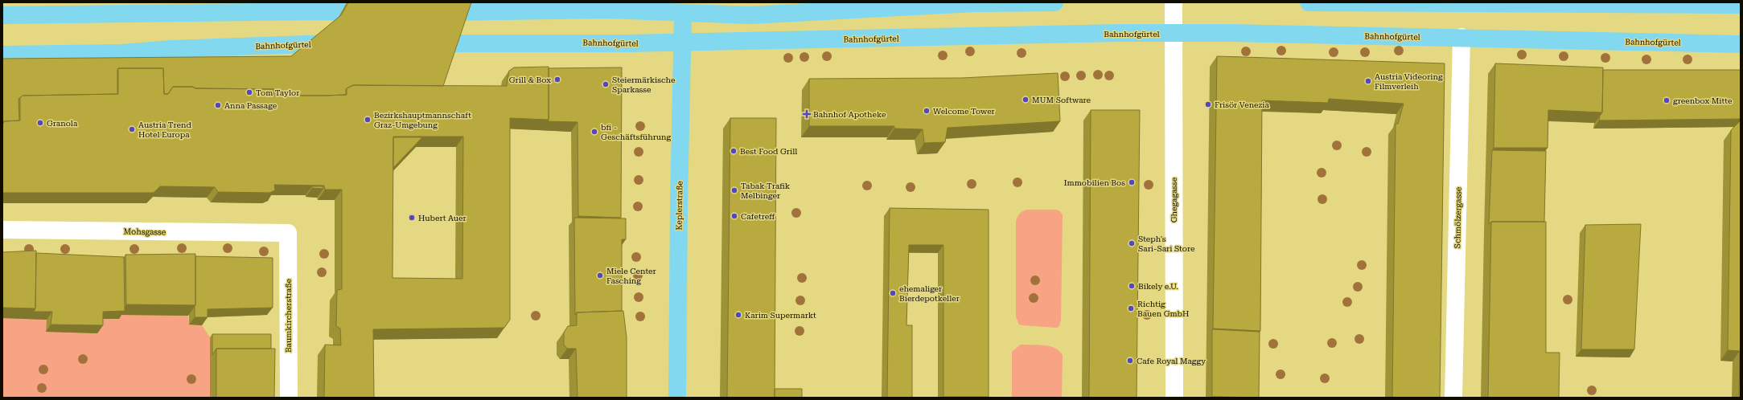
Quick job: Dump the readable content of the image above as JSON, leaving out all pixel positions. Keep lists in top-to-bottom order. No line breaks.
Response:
{"streets":{"main road":["Bahnhofgürtel","Keplerstraße"],"street":["Ghegagasse","Schmölzergasse","Mohsgasse","Baumkircherstraße"]},"crossings":[["Bahnhofgürtel","Ghegagasse"],["Bahnhofgürtel","Keplerstraße"],["Bahnhofgürtel","Schmölzergasse"],["Mohsgasse","Baumkircherstraße"]],"places":{"other":["Grill & Box","Austria Videoring Filmverleih","Steiermärkische Sparkasse","Tom Taylor","MUM Software","greenbox Mitte","Frisör Venezia","Anna Passage","Welcome Tower","Bezirkshauptmannschaft Graz-Umgebung","Granola","Austria Trend Hotel Europa","bfi - Geschäftsführung","Best Food Grill","Immobilien Bos","Tabak Trafik Melbinger","Cafetreff","Hubert Auer","Steph's Sari-Sari Store","Miele Center Fasching","Bikely e.U.","ehemaliger Bierdepotkeller","Richtig Bauen GmbH","Karim Supermarkt","Cafe Royal Maggy"],"health":["Bahnhof Apotheke"]}}
